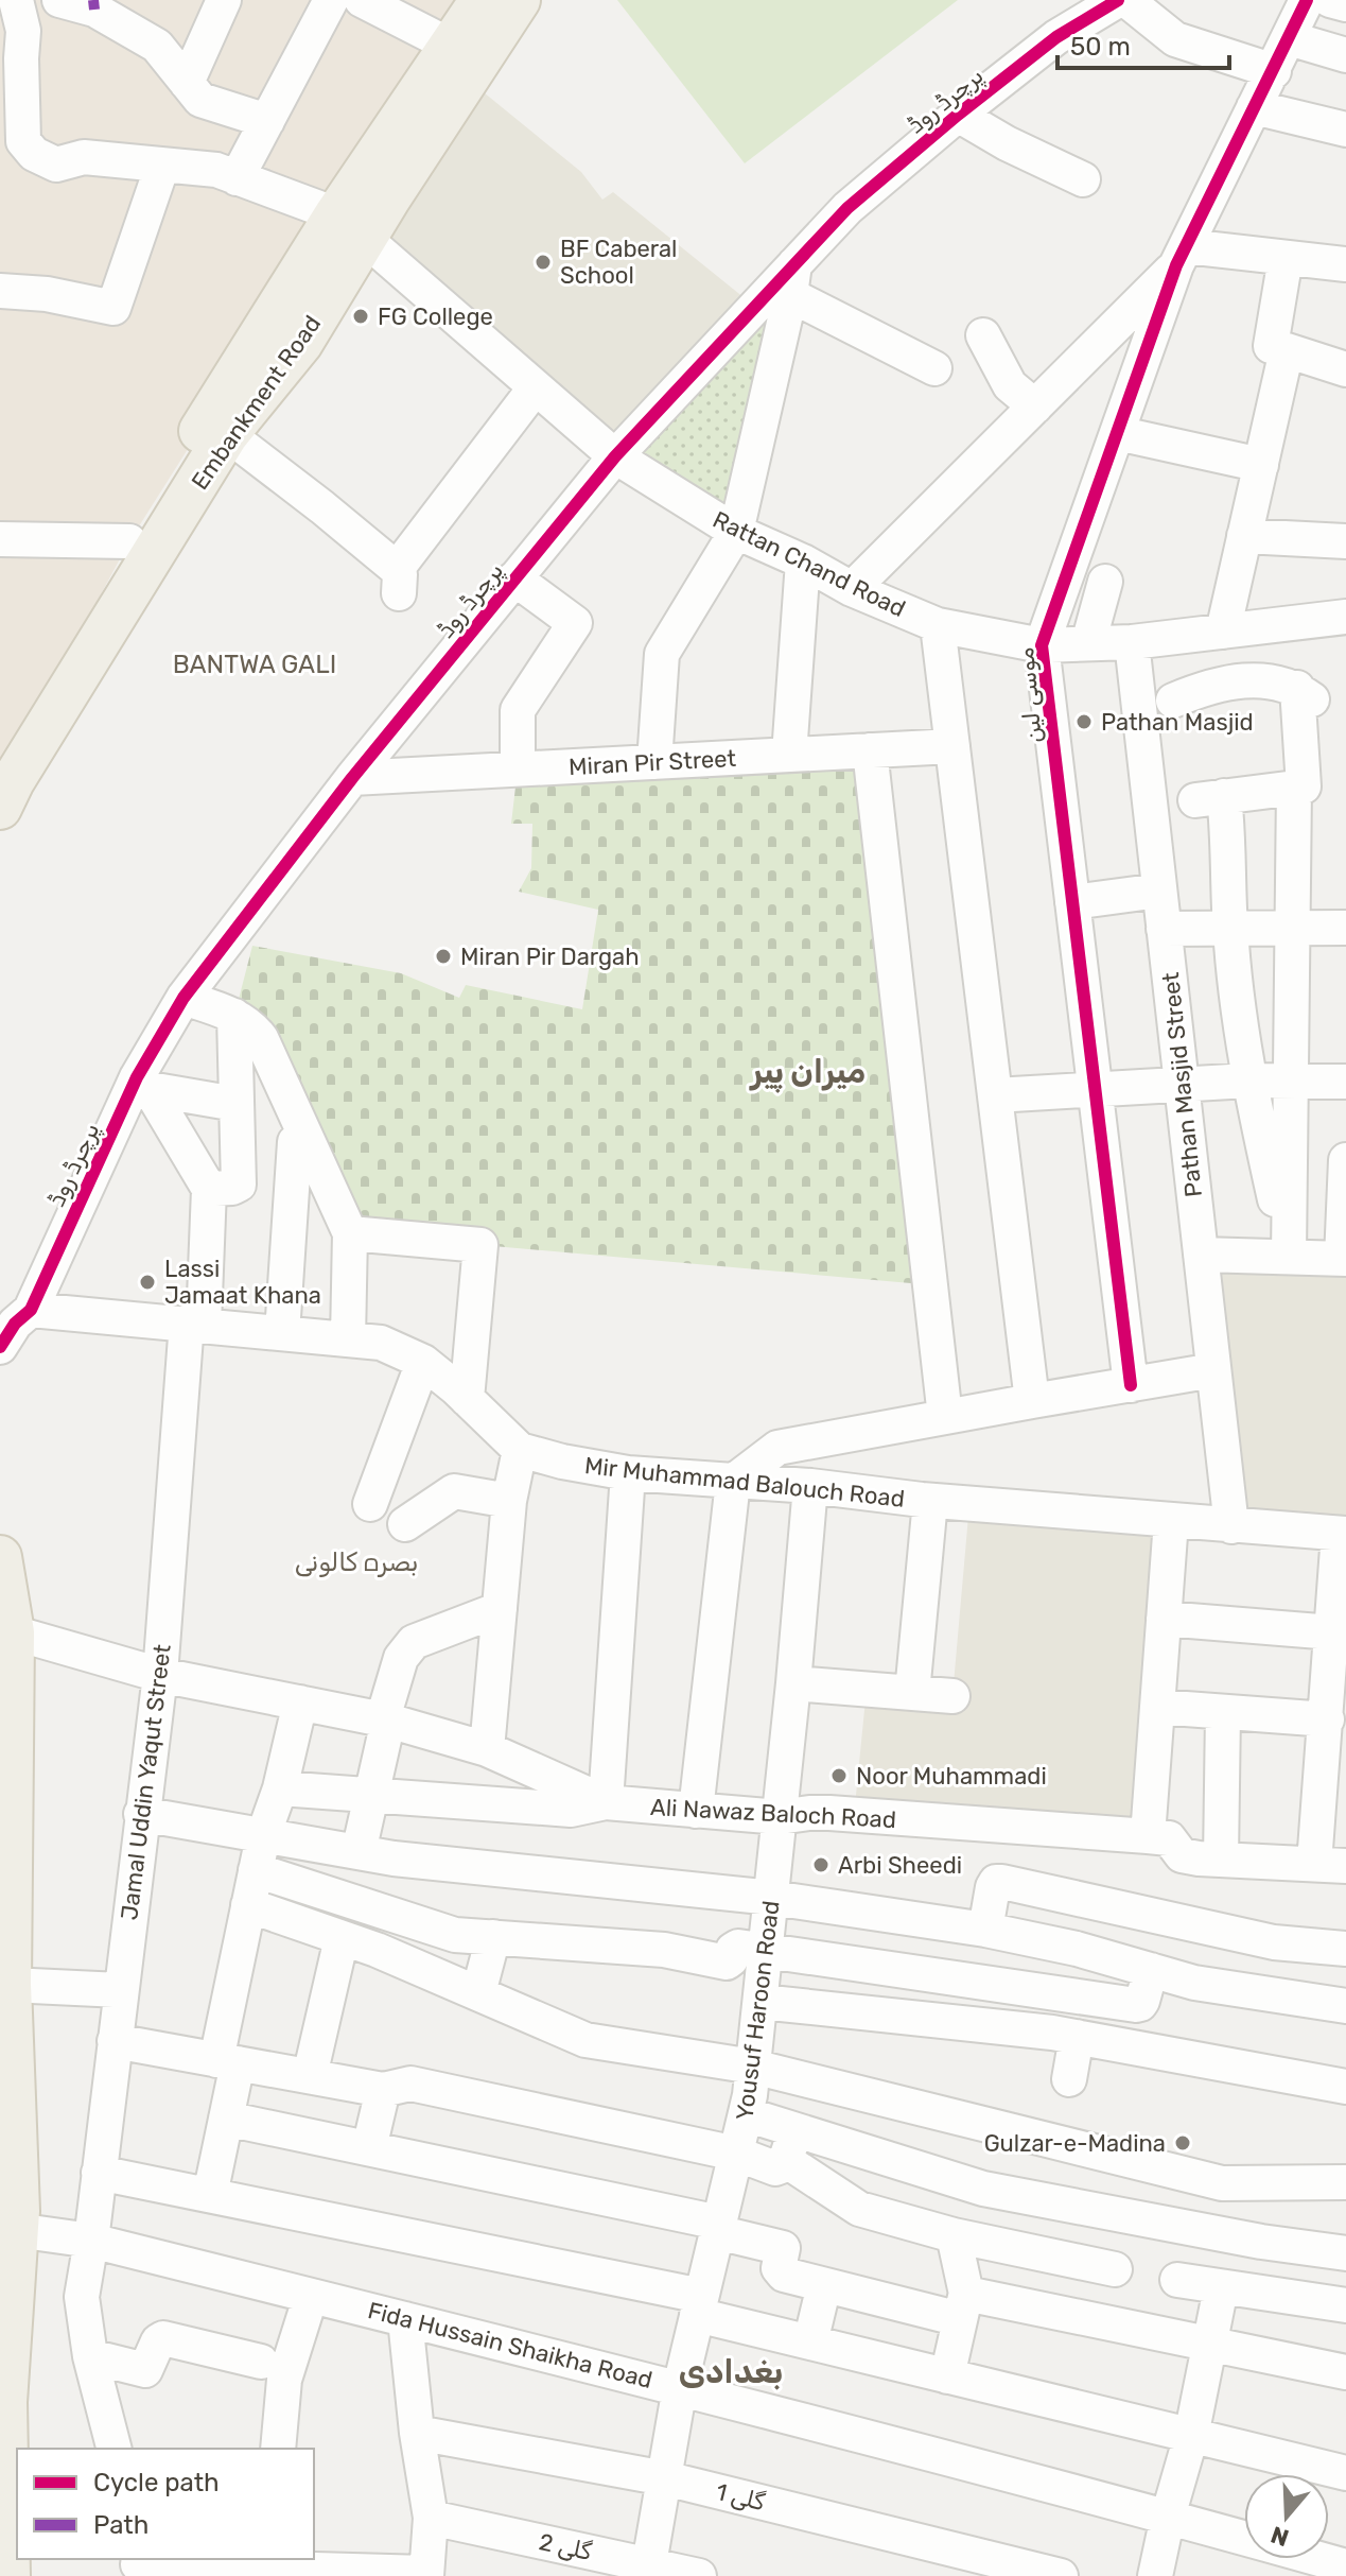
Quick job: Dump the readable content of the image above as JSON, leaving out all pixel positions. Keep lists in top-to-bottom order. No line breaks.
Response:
{"streets":{"main road":["Embankment Road"],"street":["پرچرڈ روڈ","Rattan Chand Road","موسی لین","Miran Pir Street","Pathan Masjid Street","Mir Muhammad Balouch Road","Jamal Uddin Yaqut Street","Ali Nawaz Baloch Road","Yousuf Haroon Road","Fida Hussain Shaikha Road","گلی 1","گلی 2"]},"crossings":[["پرچرڈ روڈ","Rattan Chand Road"],["پرچرڈ روڈ","Miran Pir Street"],["پرچرڈ روڈ","Mir Muhammad Balouch Road"],["Embankment Road","Rattan Chand Road"],["Rattan Chand Road","موسی لین"],["Rattan Chand Road","Pathan Masjid Street"],["Pathan Masjid Street","Mir Muhammad Balouch Road"],["Mir Muhammad Balouch Road","Jamal Uddin Yaqut Street"],["Mir Muhammad Balouch Road","Yousuf Haroon Road"],["Jamal Uddin Yaqut Street","Ali Nawaz Baloch Road"],["Jamal Uddin Yaqut Street","Fida Hussain Shaikha Road"],["Ali Nawaz Baloch Road","Yousuf Haroon Road"],["Yousuf Haroon Road","Fida Hussain Shaikha Road"],["Yousuf Haroon Road","گلی 1"],["Yousuf Haroon Road","گلی 2"]],"districts":["BANTWA GALI","میران پیر","بصرہ کالونی","بغدادی"],"places":["BF Caberal School","FG College","Pathan Masjid","Miran Pir Dargah","Lassi Jamaat Khana","Noor Muhammadi","Arbi Sheedi","Gulzar-e-Madina"],"legend":["Cycle path","Path"],"scale_bar":"50 m","north":"bottom"}
